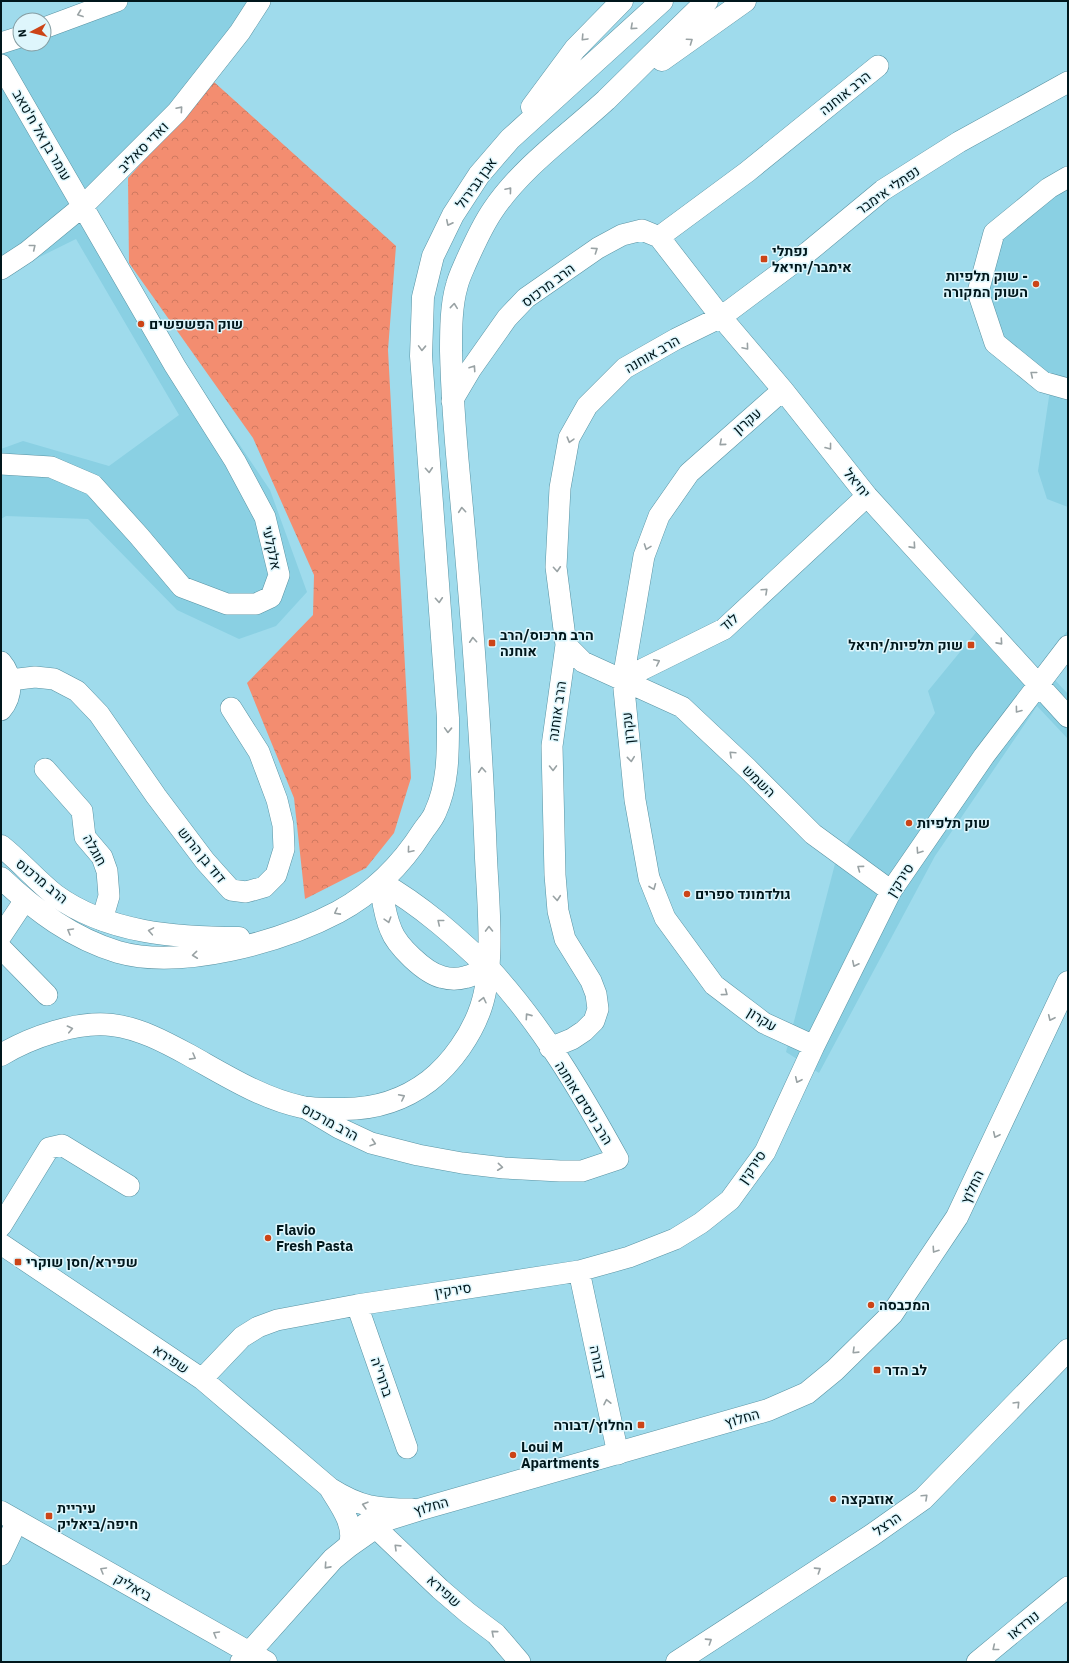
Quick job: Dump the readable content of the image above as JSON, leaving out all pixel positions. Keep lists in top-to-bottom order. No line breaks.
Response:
{"streets":{"street":["הרב אוחנה","עומר בן אל ח'טאב","ואדי סאליב","אבן גבירול","נפתלי אימבר","הרב מרכוס","עקרון","יחיאל","אלקלעי","לוד","השמש","חוגלה","דוד בן הרוש","סירקין","הרב ניסים אוחנה","החלוץ","שפירא","דבורה","ברורי'ה","הרצל","ביאליק","נורדאו"]},"crossings":[["הרב אוחנה","נפתלי אימבר"],["הרב אוחנה","הרב מרכוס"],["הרב אוחנה","יחיאל"],["הרב אוחנה","הרב ניסים אוחנה"],["עומר בן אל ח'טאב","ואדי סאליב"],["עומר בן אל ח'טאב","אלקלעי"],["אבן גבירול","הרב מרכוס"],["נפתלי אימבר","יחיאל"],["הרב מרכוס","יחיאל"],["הרב מרכוס","חוגלה"],["הרב מרכוס","הרב ניסים אוחנה"],["עקרון","יחיאל"],["עקרון","לוד"],["עקרון","השמש"],["עקרון","סירקין"],["יחיאל","לוד"],["יחיאל","סירקין"],["לוד","השמש"],["השמש","סירקין"],["סירקין","שפירא"],["סירקין","דבורה"],["סירקין","ברורי'ה"],["החלוץ","שפירא"],["החלוץ","דבורה"],["החלוץ","ביאליק"]],"one_way":["ואדי סאליב","יחיאל","לוד","השמש","סירקין","החלוץ","שפירא","דבורה","הרצל","ביאליק","נורדאו"],"places":{"transit":["נפתלי אימבר/יחיאל","הרב מרכוס/הרב אוחנה","שוק תלפיות/יחיאל","שפירא/חסן שוקרי","לב הדר","החלוץ/דבורה","עיריית חיפה/ביאליק"],"other":["שוק תלפיות - השוק המקורה","שוק הפשפשים","שוק תלפיות","גולדמונד ספרים","Flavio Fresh Pasta","המכבסה","Loui M Apartments","אוזבקצה"]},"north":"left"}
